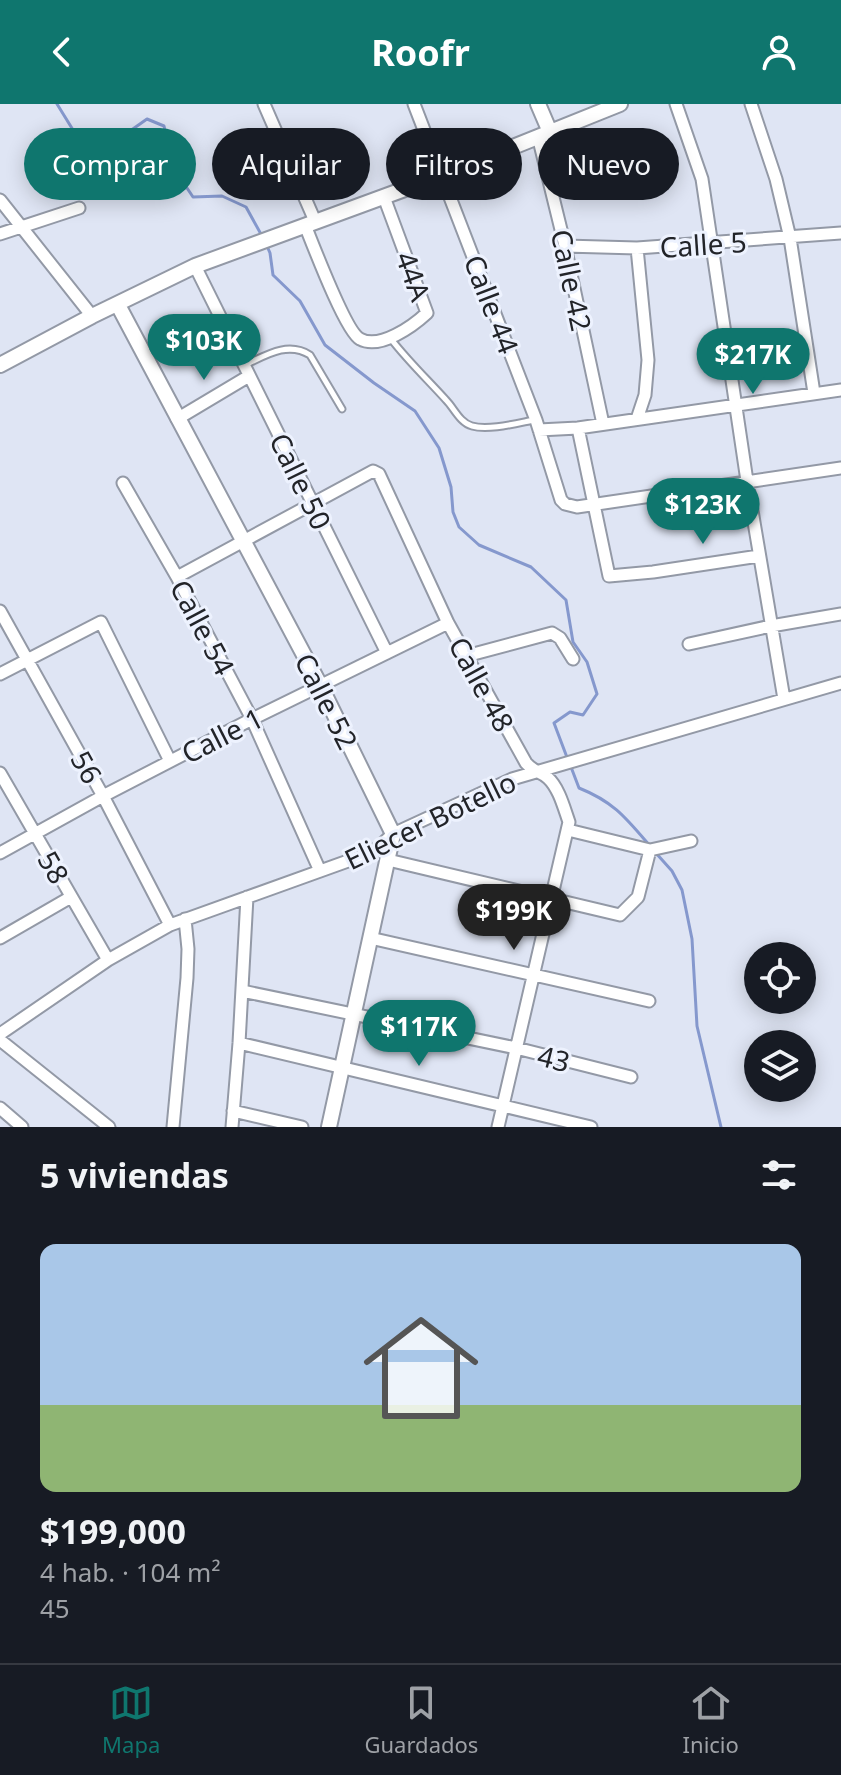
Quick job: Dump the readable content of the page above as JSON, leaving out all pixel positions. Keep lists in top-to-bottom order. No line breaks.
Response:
{"streets":{"street":["Calle 5","44A","Calle 42","Calle 44","Calle 50","Calle 54","Calle 48","Calle 52","Calle 1","56","Eliecer Botello","58","43"]},"crossings":[["Calle 5","Calle 42"],["Calle 50","Calle 48"],["Calle 50","Calle 1"],["Calle 54","Calle 1"],["Calle 54","Eliecer Botello"],["Calle 48","Calle 1"],["Calle 48","Eliecer Botello"],["Calle 48","43"],["Calle 52","Calle 1"],["Calle 52","Eliecer Botello"],["Calle 1","56"],["Calle 1","58"],["56","Eliecer Botello"],["Eliecer Botello","58"]],"page":{"header":"Roofr","chip":["Comprar","Alquilar","Filtros","Nuevo"],"price":["$103K","$217K","$123K","$199K","$117K"],"heading":"5 viviendas","list":[{"name":"$199,000","note":"4 hab. · 104 m² · 45"}],"tabs":["Mapa","Guardados","Inicio"]}}
